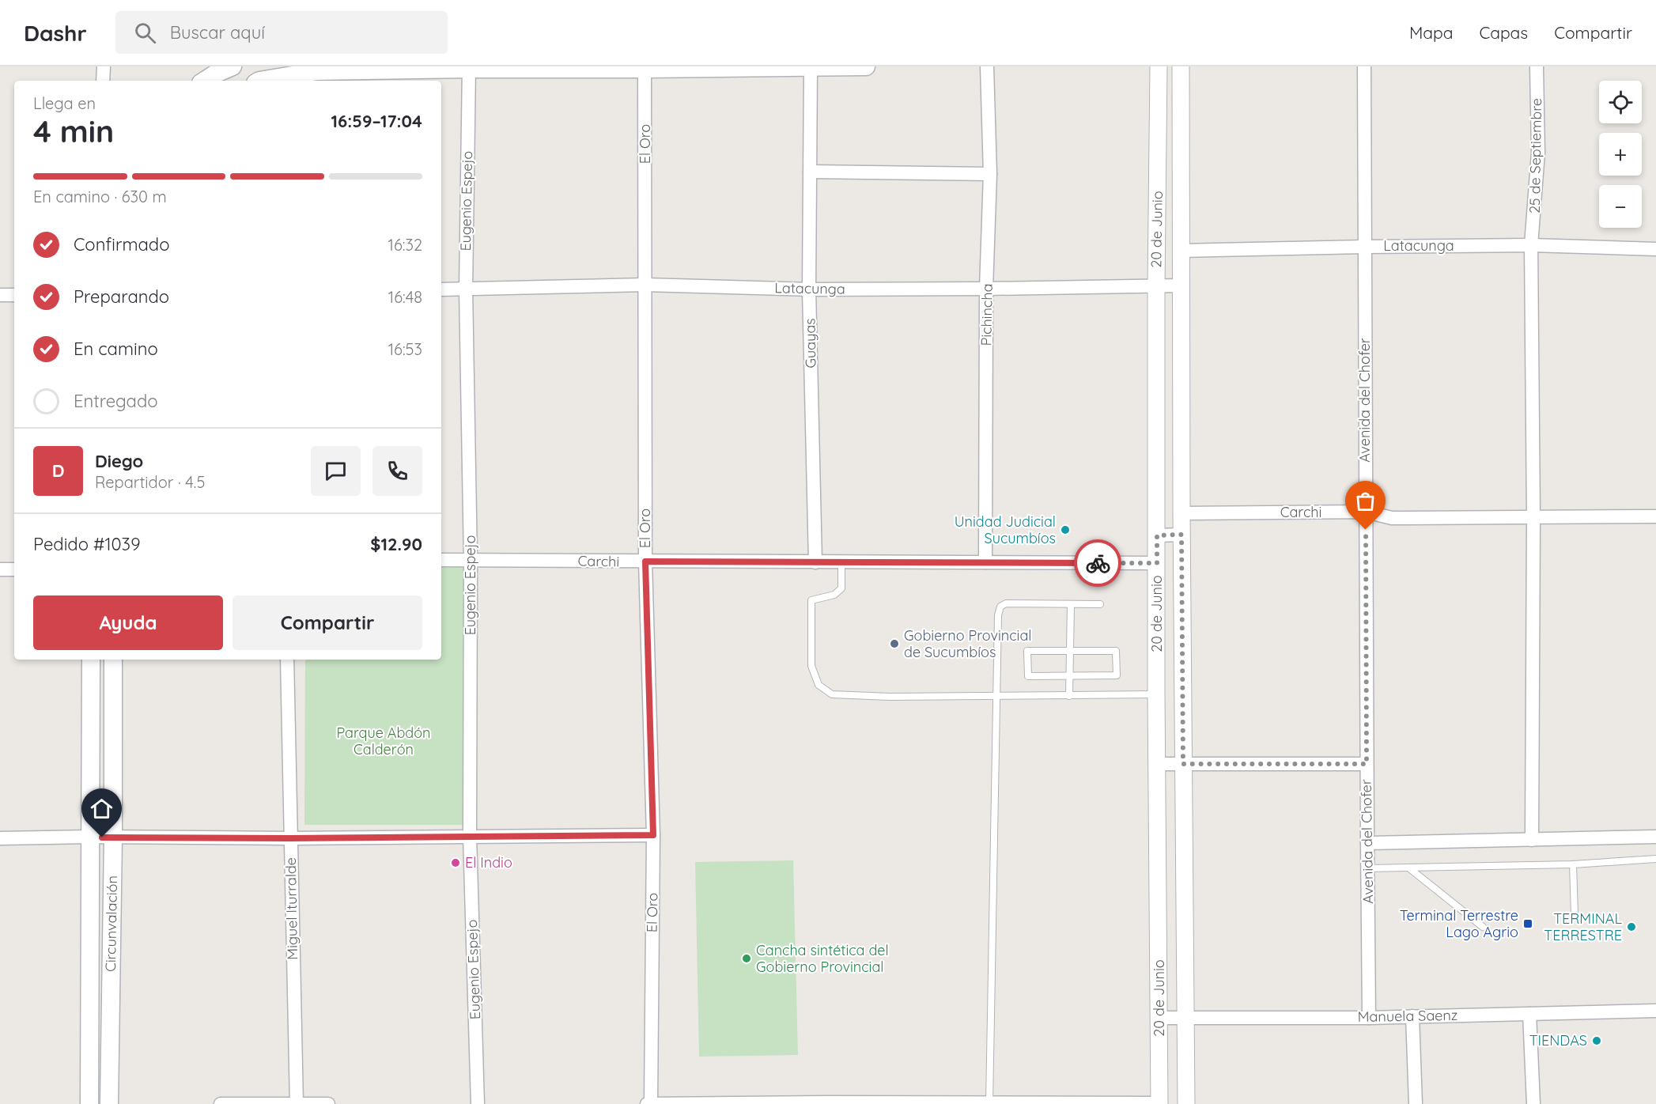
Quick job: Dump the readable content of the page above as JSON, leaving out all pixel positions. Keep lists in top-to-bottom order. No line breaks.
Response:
{"streets":{"main road":["Circunvalación"],"street":["El Oro","25 de Septiembre","Eugenio Espejo","20 de Junio","Latacunga","Pichincha","Guayas","Avenida del Chofer","Carchi","Miguel Iturralde","Manuela Saenz"]},"crossings":[["El Oro","Latacunga"],["El Oro","Carchi"],["25 de Septiembre","Latacunga"],["25 de Septiembre","Carchi"],["Eugenio Espejo","Latacunga"],["Eugenio Espejo","Carchi"],["20 de Junio","Latacunga"],["20 de Junio","Carchi"],["20 de Junio","Manuela Saenz"],["Latacunga","Pichincha"],["Latacunga","Guayas"],["Latacunga","Avenida del Chofer"],["Pichincha","Carchi"],["Guayas","Carchi"],["Avenida del Chofer","Carchi"],["Avenida del Chofer","Manuela Saenz"]],"parks":["Parque Abdón Calderón"],"places":{"other":["Unidad Judicial Sucumbíos","Gobierno Provincial de Sucumbíos","El Indio","TERMINAL TERRESTRE","Cancha sintética del Gobierno Provincial","TIENDAS"],"transit":["Terminal Terrestre Lago Agrio"]},"page":{"header":"Dashr","search":"Buscar aquí","nav":["Mapa","Capas","Compartir"],"map_buttons":["+","−"],"heading":["4 min","Llega en","16:59–17:04"],"panel":["Diego","Repartidor · 4.5","Pedido #1039","$12.90"],"bar":"En camino · 630 m","list":[["Confirmado","16:32"],["Preparando","16:48"],["En camino","16:53"],"Entregado"],"round":"D","buttons":["Ayuda","Compartir"]}}
